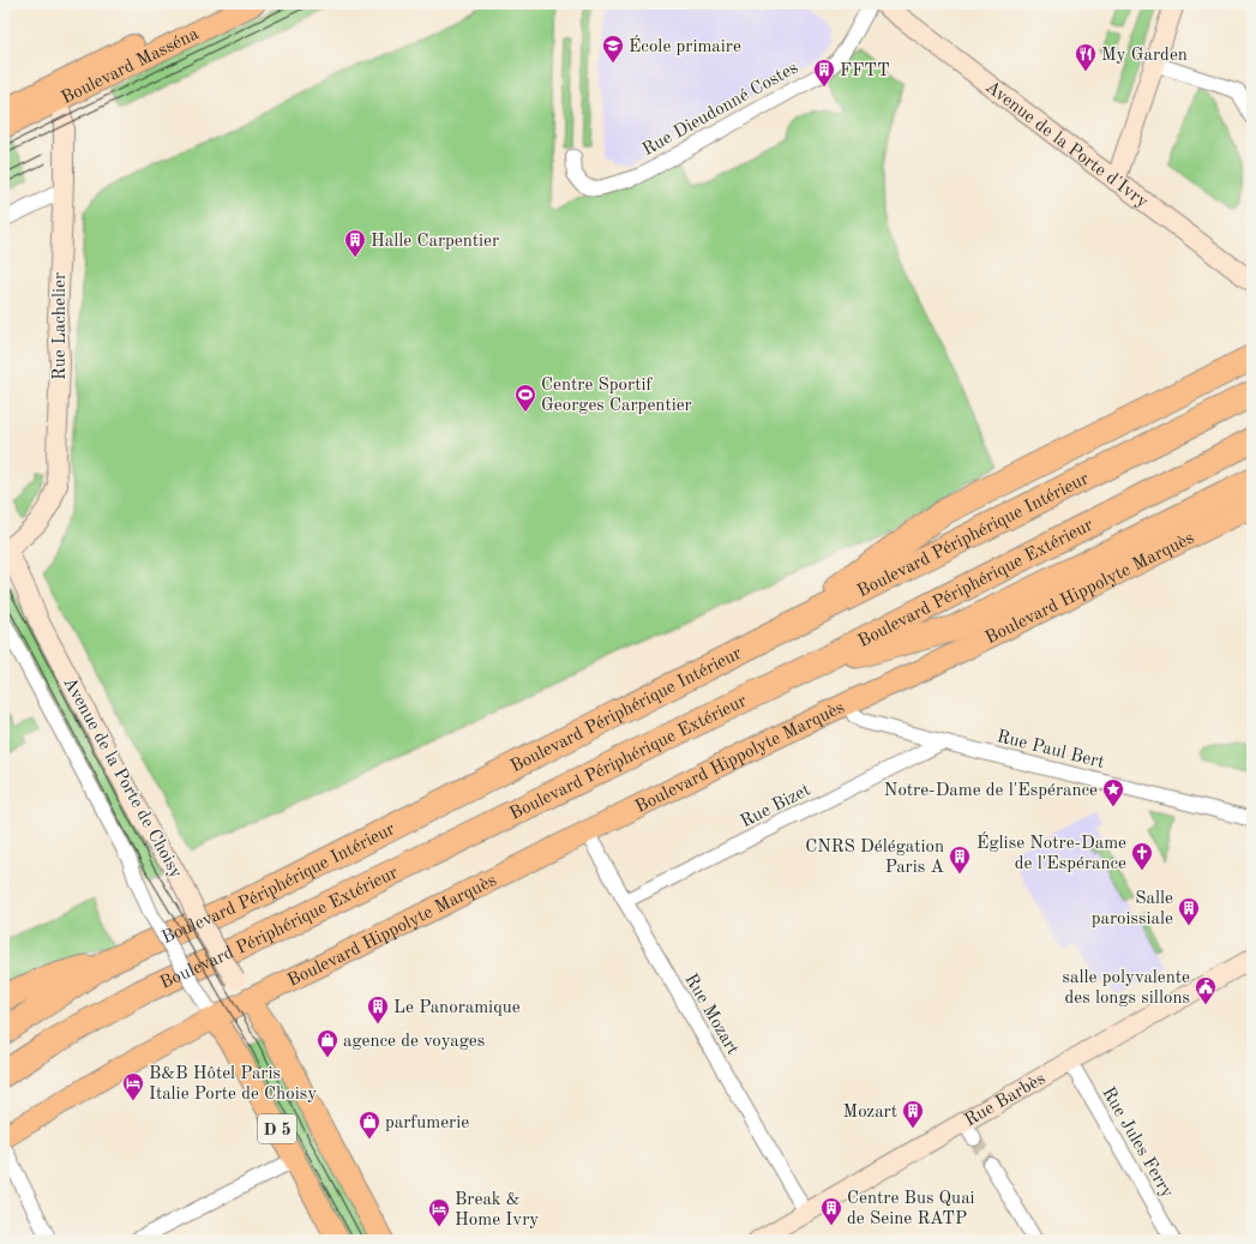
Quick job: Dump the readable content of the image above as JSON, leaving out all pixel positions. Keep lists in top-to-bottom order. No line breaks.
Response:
{"streets":{"highway":["Boulevard Périphérique Intérieur","Boulevard Périphérique Extérieur"],"main road":["Boulevard Masséna","Avenue de la Porte d'Ivry","Rue Lachelier","Boulevard Hippolyte Marquès","Avenue de la Porte de Choisy","Rue Barbès","D 5"],"street":["Rue Dieudonné Costes","Rue Paul Bert","Rue Bizet","Rue Mozart","Rue Jules Ferry"]},"crossings":[["Boulevard Masséna","Rue Lachelier"],["Rue Lachelier","Avenue de la Porte de Choisy"],["Boulevard Hippolyte Marquès","Rue Paul Bert"],["Boulevard Hippolyte Marquès","Avenue de la Porte de Choisy"],["Boulevard Hippolyte Marquès","Rue Mozart"],["Boulevard Hippolyte Marquès","D 5"],["Rue Paul Bert","Rue Bizet"],["Avenue de la Porte de Choisy","D 5"],["Rue Bizet","Rue Mozart"],["Rue Mozart","Rue Barbès"],["Rue Barbès","Rue Jules Ferry"]],"places":{"school or university":["École primaire"],"restaurant":["My Garden"],"building":["FFTT","Halle Carpentier","CNRS Délégation Paris A","Salle paroissiale","Le Panoramique","Mozart","Centre Bus Quai de Seine RATP"],"sports":["Centre Sportif Georges Carpentier"],"place":["Notre-Dame de l'Espérance"],"church":["Église Notre-Dame de l'Espérance"],"public building":["salle polyvalente des longs sillons"],"shop":["agence de voyages","parfumerie"],"hotel":["B&B Hôtel Paris Italie Porte de Choisy","Break & Home Ivry"]}}
